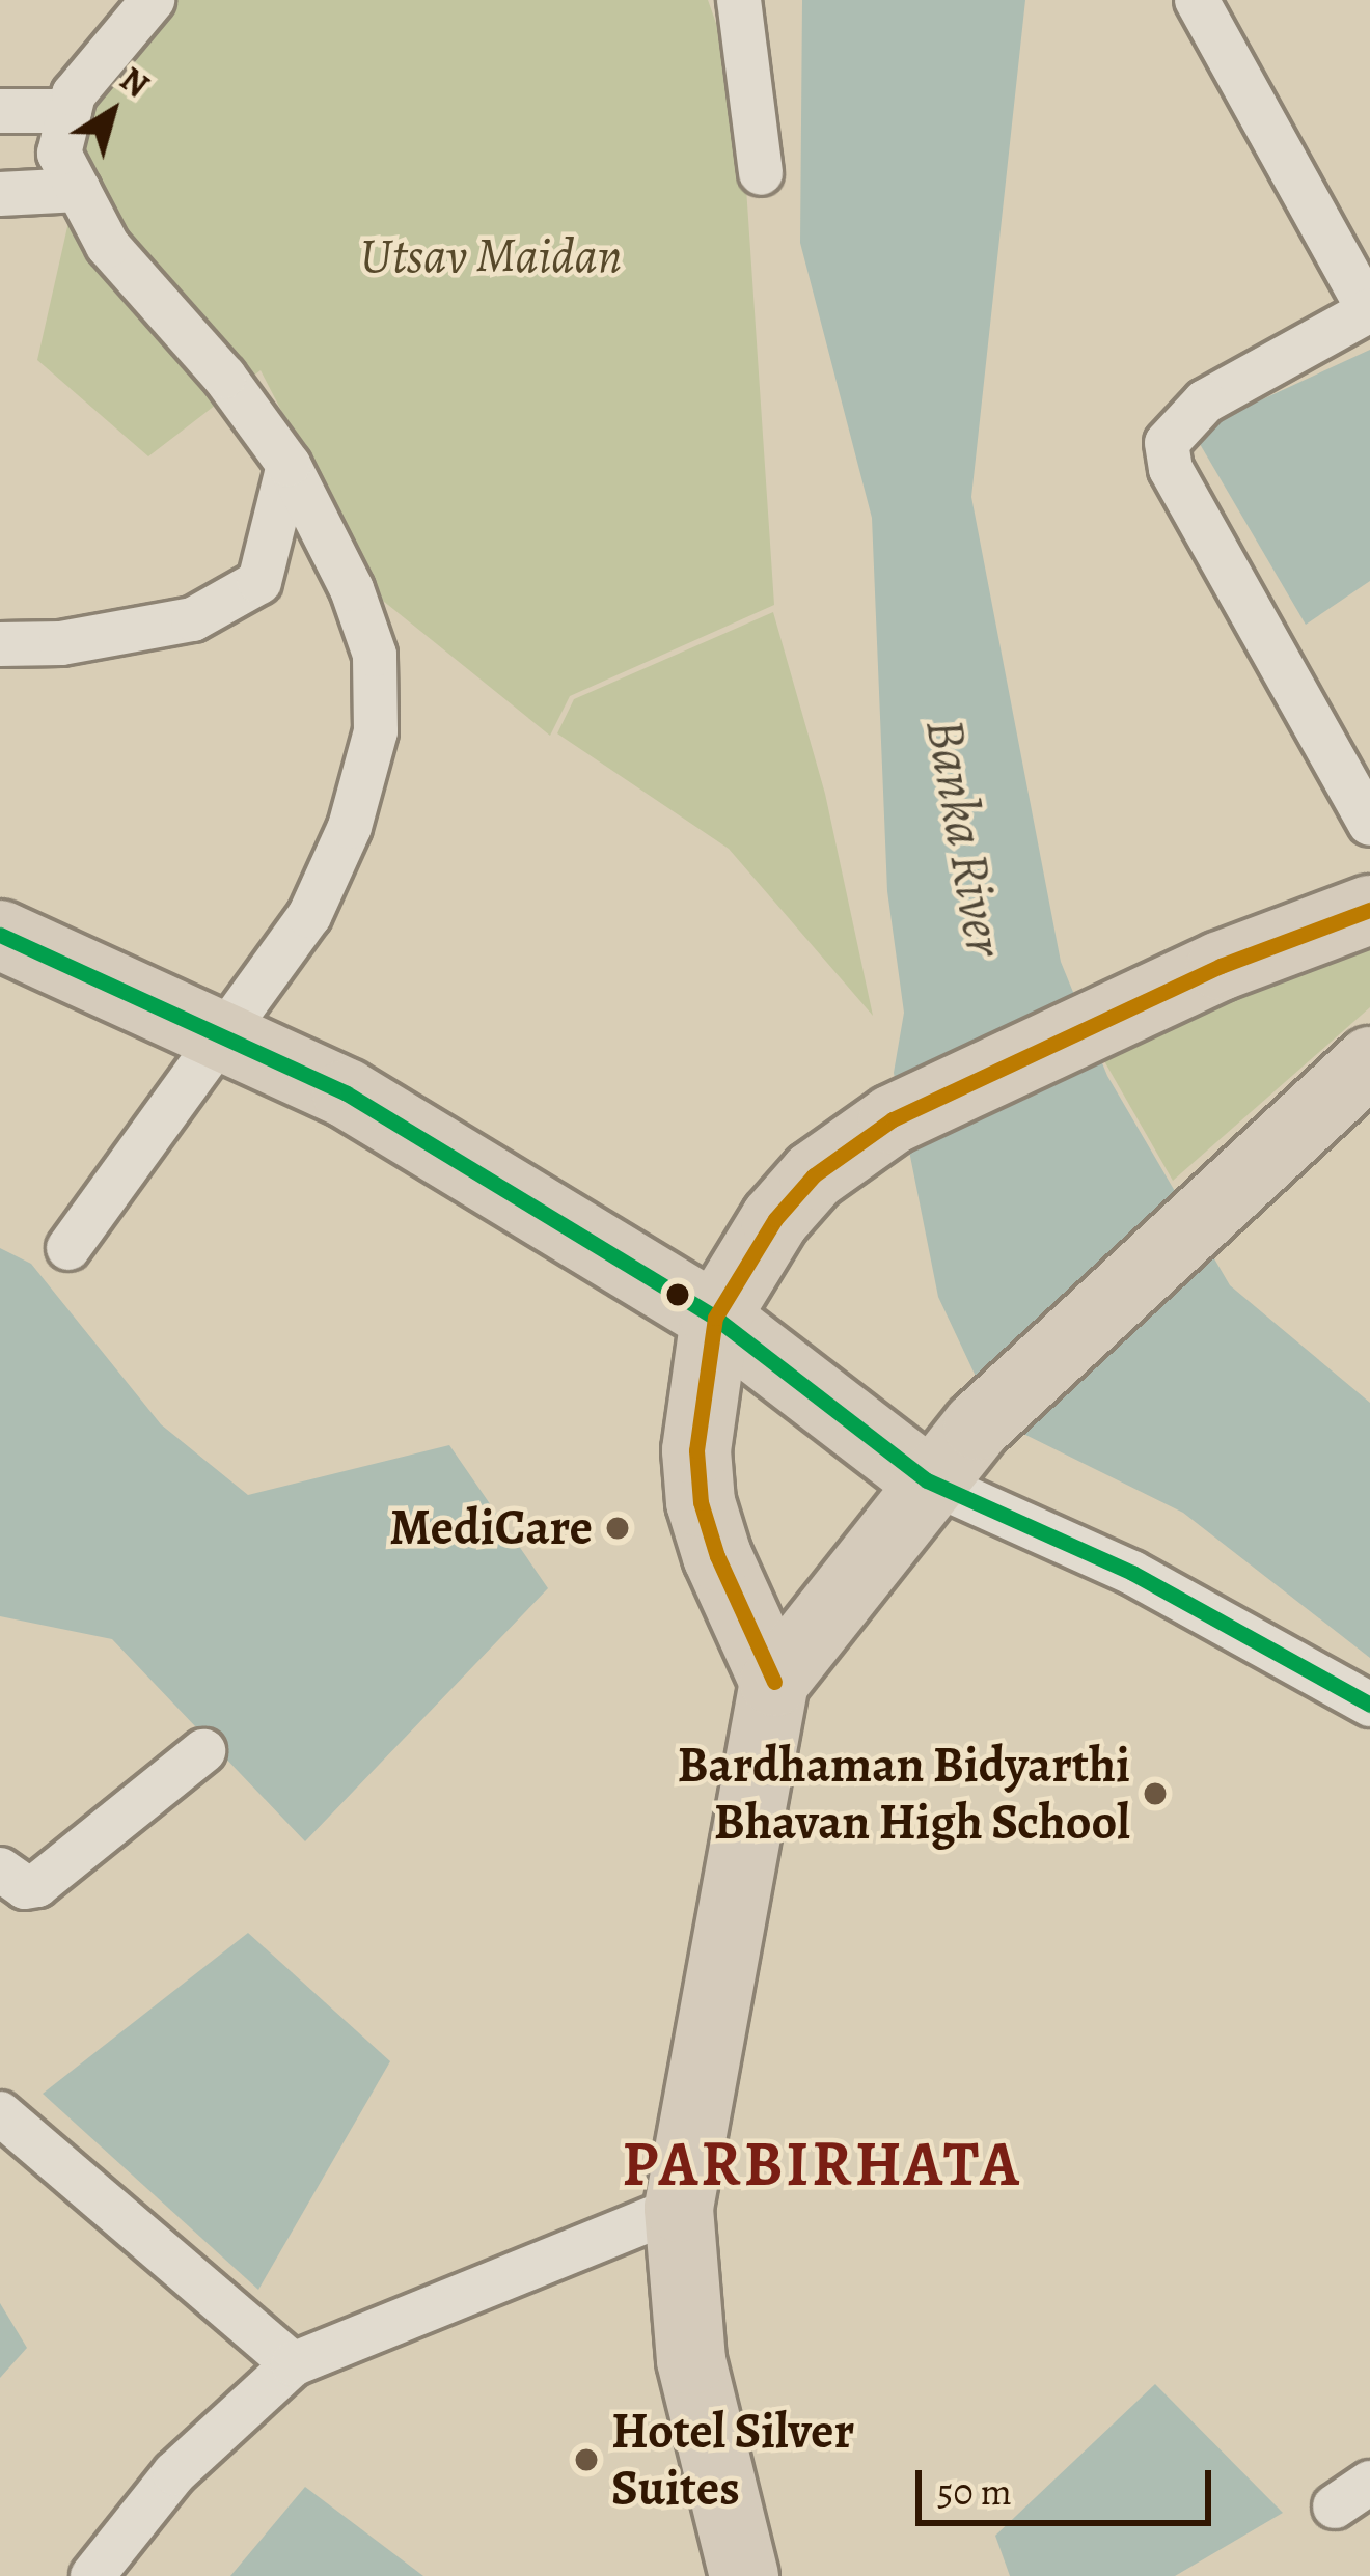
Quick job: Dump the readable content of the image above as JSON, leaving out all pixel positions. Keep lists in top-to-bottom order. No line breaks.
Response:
{"districts":["PARBIRHATA"],"water":["Banka River"],"parks":["Utsav Maidan"],"places":["MediCare","Bardhaman Bidyarthi Bhavan High School","Hotel Silver Suites"],"scale_bar":"50 m","north":"top right"}
